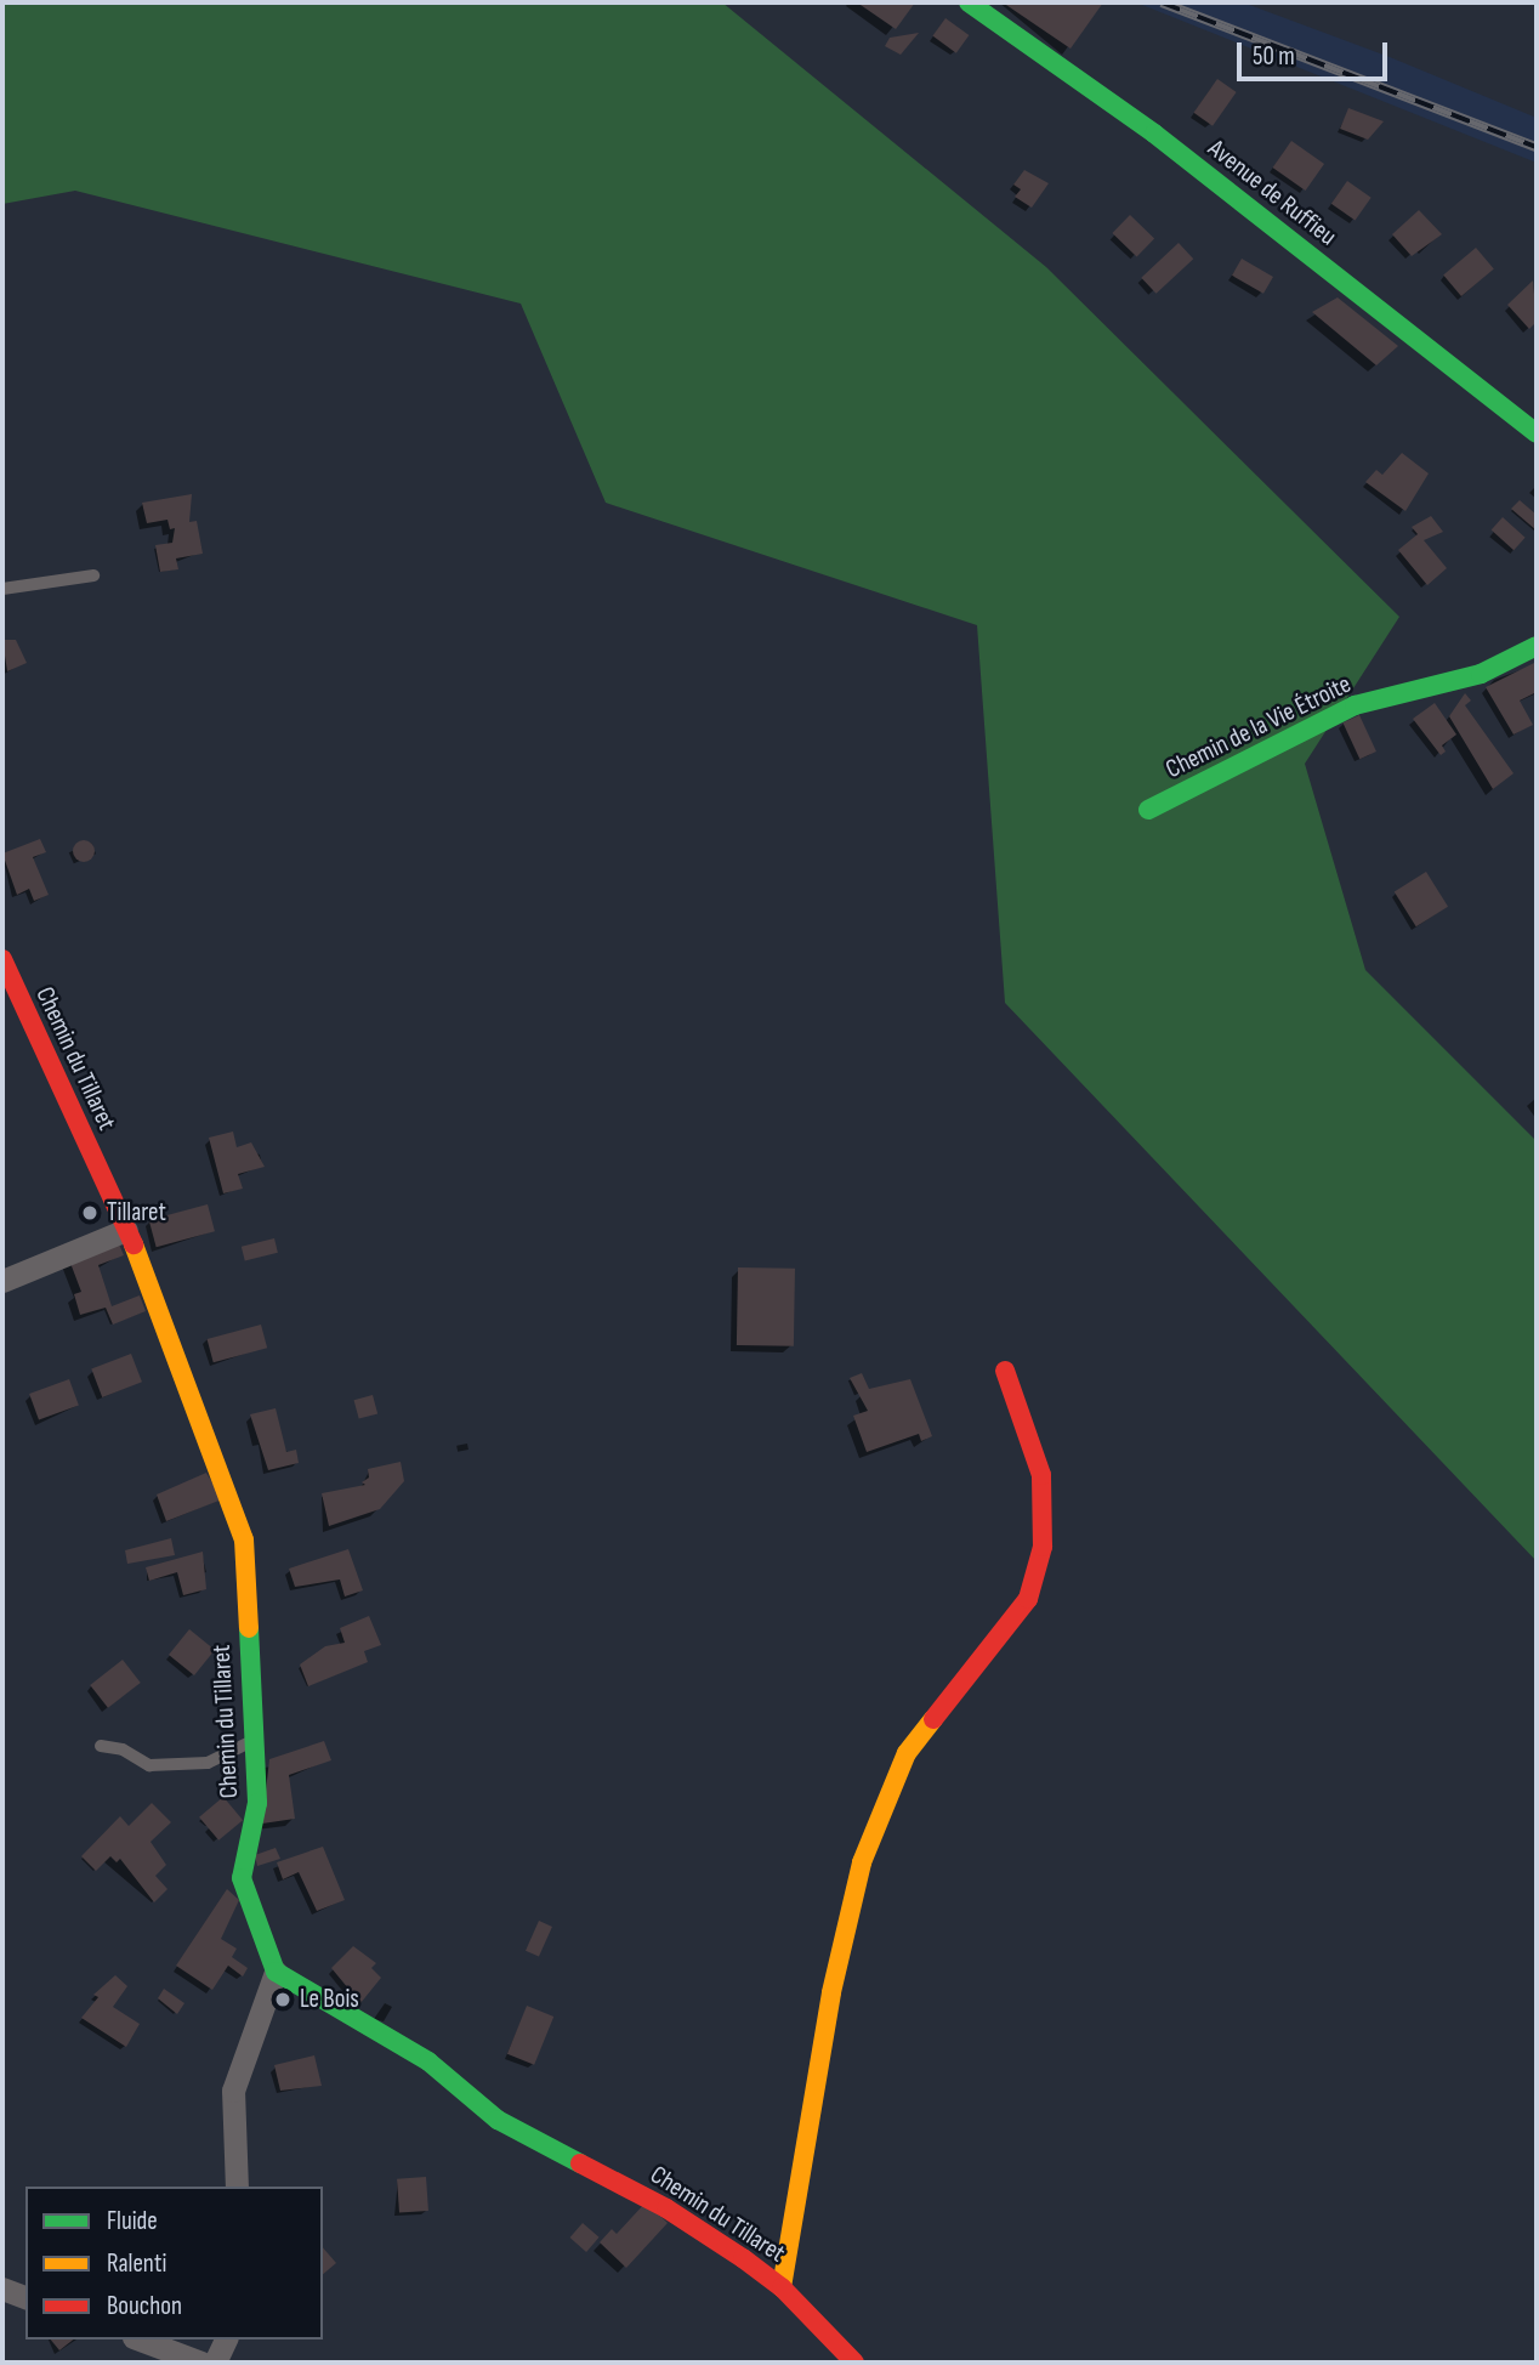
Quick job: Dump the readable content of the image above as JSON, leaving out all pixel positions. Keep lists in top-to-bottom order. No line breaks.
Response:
{"streets":{"street":["Avenue de Ruffieu","Chemin de la Vie Étroite","Chemin du Tillaret"]},"places":["Tillaret","Le Bois"],"legend":["Fluide","Ralenti","Bouchon"],"scale_bar":"50 m"}
